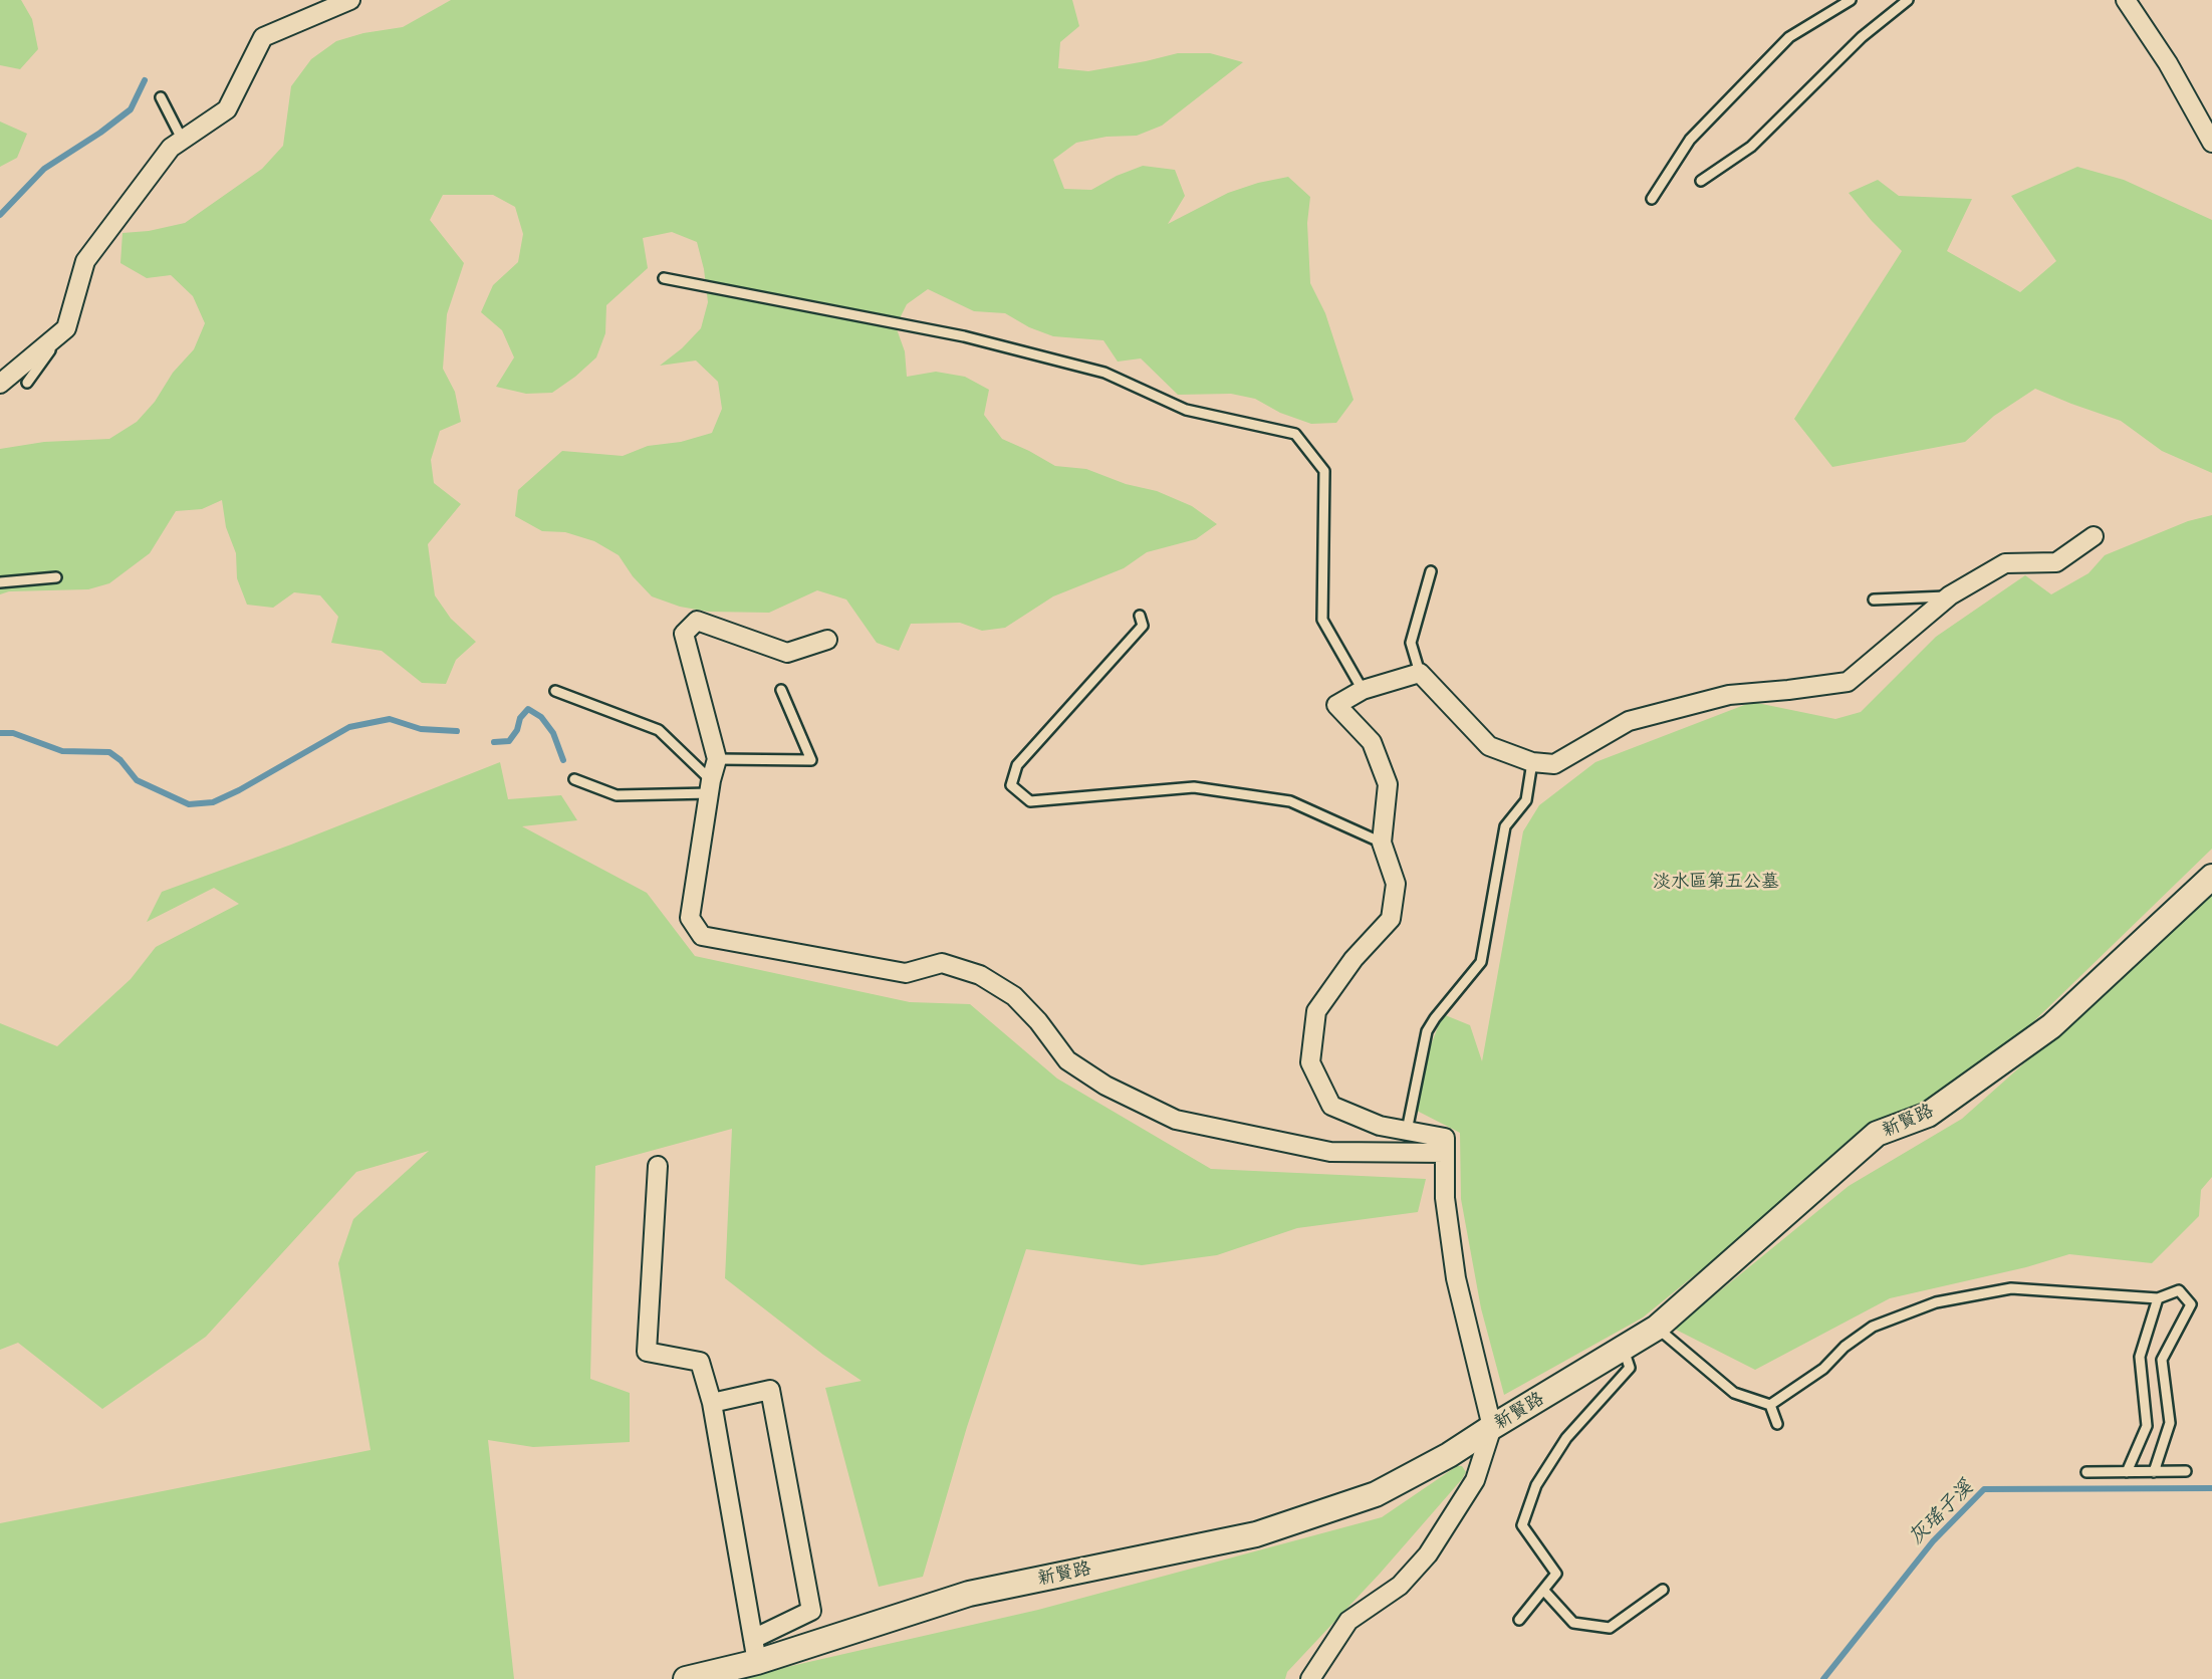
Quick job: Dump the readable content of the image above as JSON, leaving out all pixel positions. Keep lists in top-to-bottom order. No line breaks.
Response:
{"streets":{"street":["新賢路"]},"water":["灰瑤子溪"],"parks":["淡水區第五公墓"]}
